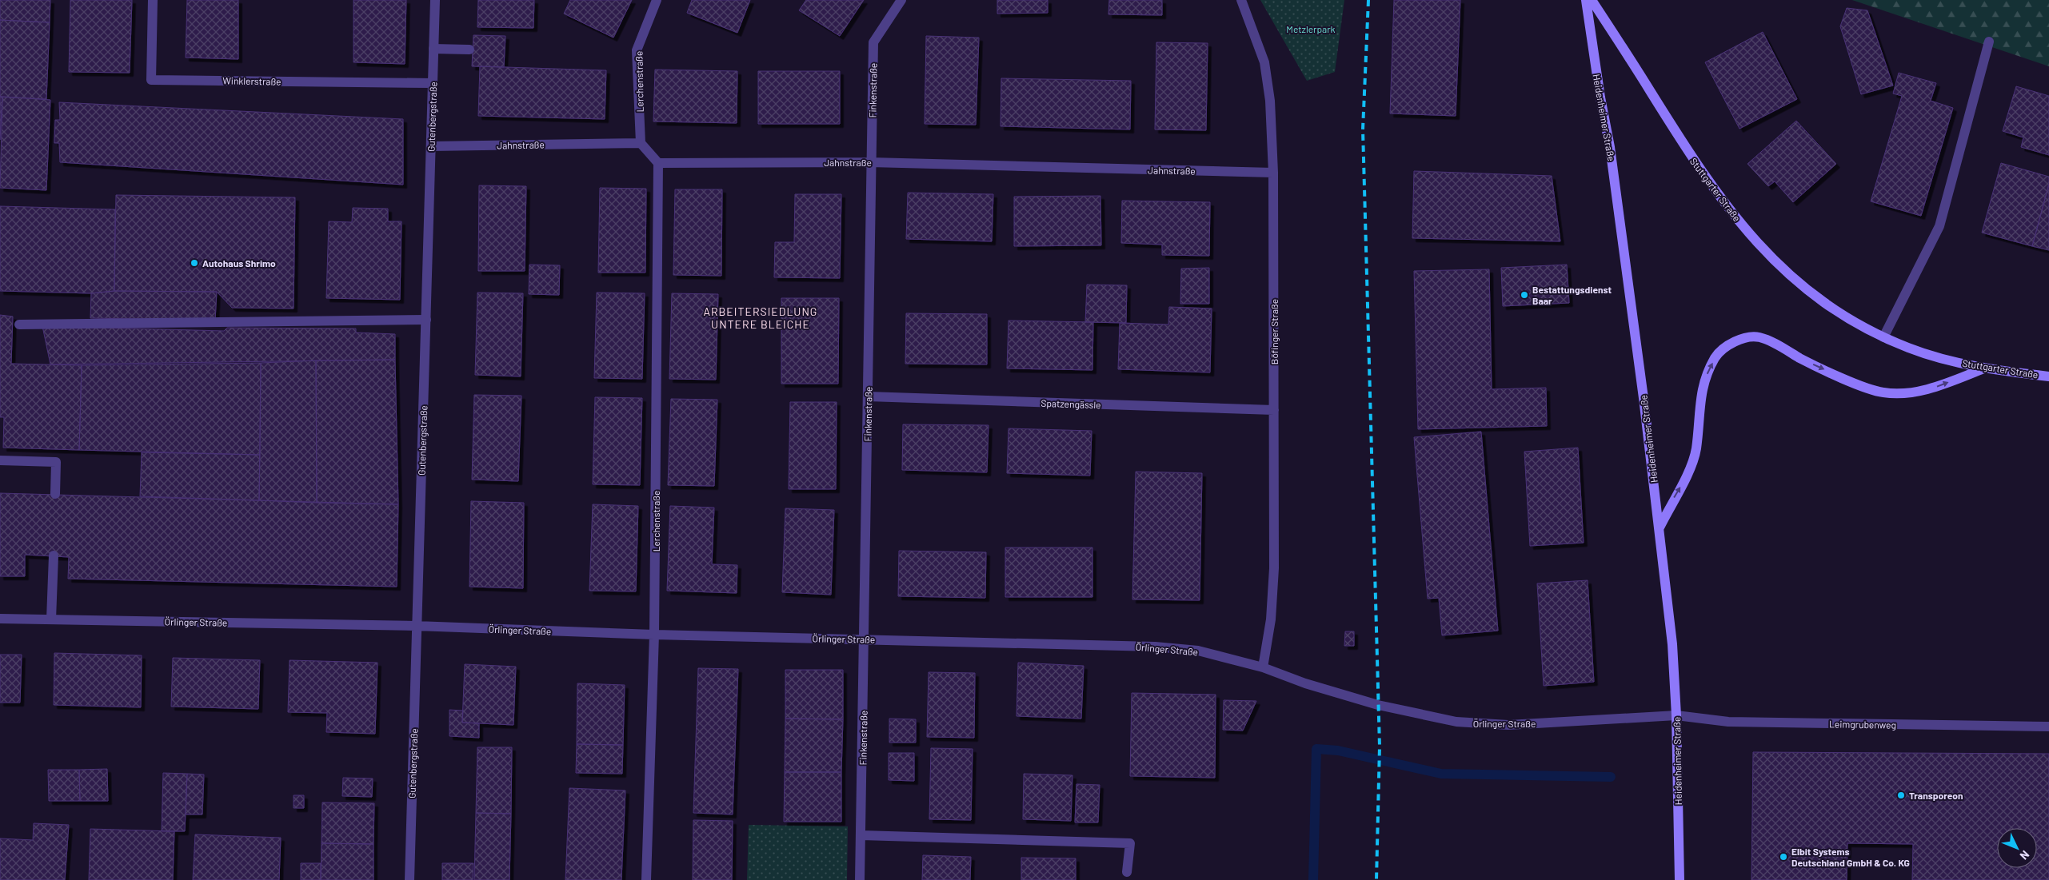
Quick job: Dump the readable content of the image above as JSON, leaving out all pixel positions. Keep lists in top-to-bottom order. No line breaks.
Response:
{"streets":{"main road":["Heidenheimer Straße","Stuttgarter Straße"],"street":["Winklerstraße","Lerchenstraße","Finkenstraße","Gutenbergstraße","Jahnstraße","Böfinger Straße","Spatzengässle","Örlinger Straße","Leimgrubenweg"]},"crossings":[["Winklerstraße","Gutenbergstraße"],["Lerchenstraße","Jahnstraße"],["Lerchenstraße","Örlinger Straße"],["Finkenstraße","Jahnstraße"],["Finkenstraße","Spatzengässle"],["Finkenstraße","Örlinger Straße"],["Gutenbergstraße","Jahnstraße"],["Gutenbergstraße","Örlinger Straße"],["Heidenheimer Straße","Örlinger Straße"],["Heidenheimer Straße","Leimgrubenweg"],["Jahnstraße","Böfinger Straße"],["Böfinger Straße","Spatzengässle"],["Böfinger Straße","Örlinger Straße"],["Örlinger Straße","Leimgrubenweg"]],"districts":["ARBEITERSIEDLUNG UNTERE BLEICHE"],"parks":["Metzlerpark"],"places":["Autohaus Shrimo","Bestattungsdienst Baar","Transporeon","Elbit Systems Deutschland GmbH & Co. KG"],"north":"bottom right"}
